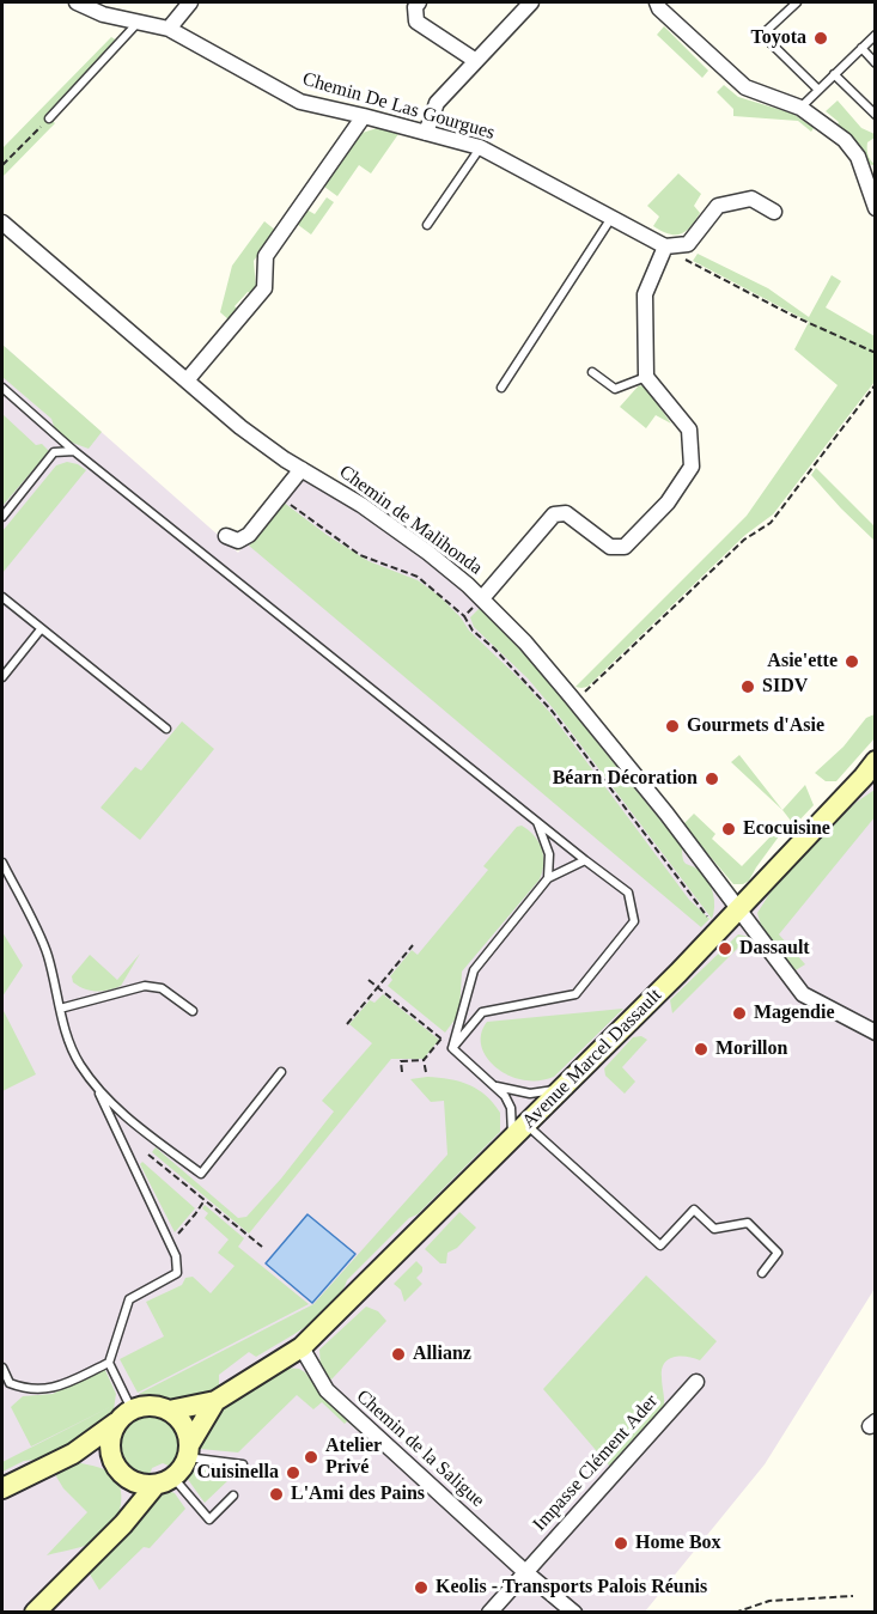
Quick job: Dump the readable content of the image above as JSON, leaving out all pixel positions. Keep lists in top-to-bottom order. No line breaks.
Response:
{"streets":{"street":["Chemin De Las Gourgues","Chemin de Malihonda","Avenue Marcel Dassault","Chemin de la Saligue","Impasse Clément Ader"]},"crossings":[["Chemin de Malihonda","Avenue Marcel Dassault"],["Avenue Marcel Dassault","Chemin de la Saligue"],["Chemin de la Saligue","Impasse Clément Ader"]],"places":["Toyota","Asie'ette","SIDV","Gourmets d'Asie","Béarn Décoration","Ecocuisine","Dassault","Magendie","Morillon","Allianz","Atelier Privé","Cuisinella","L'Ami des Pains","Home Box","Keolis - Transports Palois Réunis"]}
